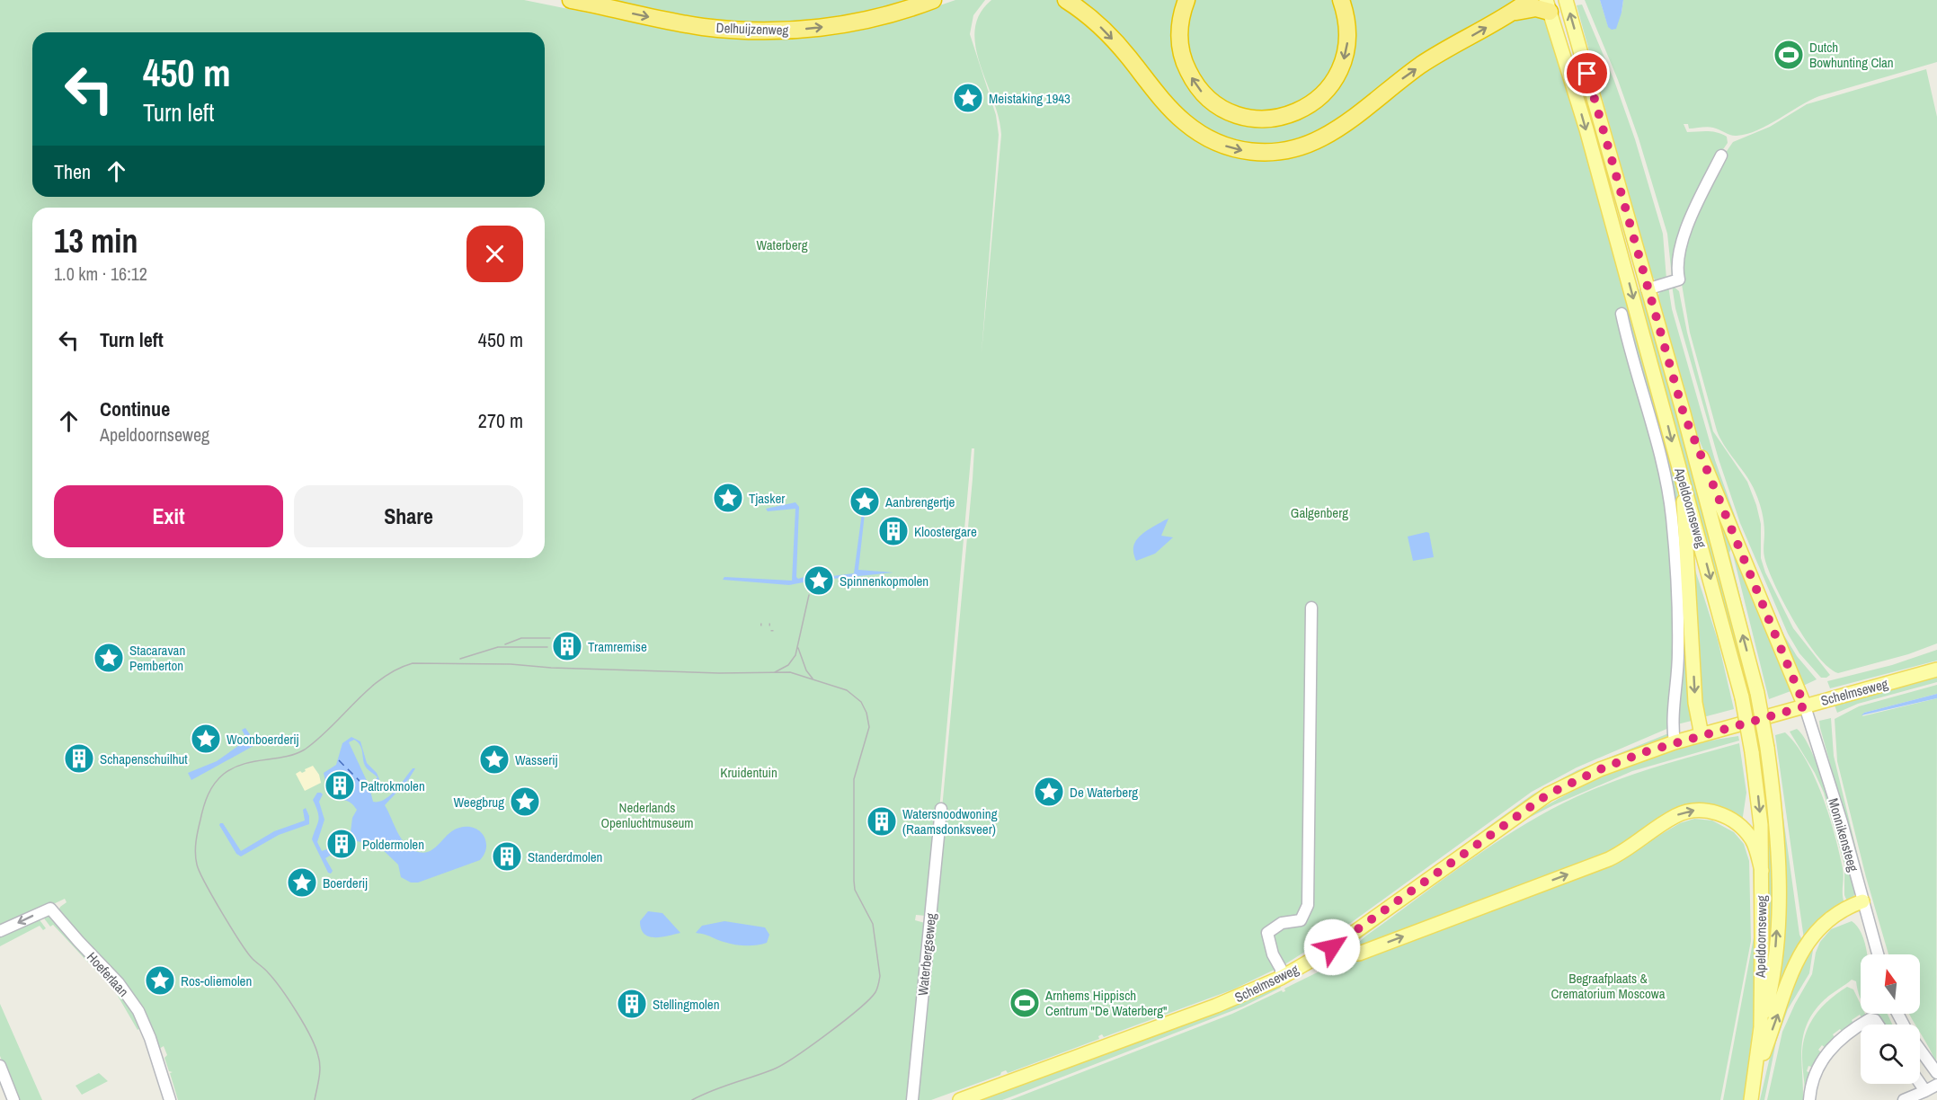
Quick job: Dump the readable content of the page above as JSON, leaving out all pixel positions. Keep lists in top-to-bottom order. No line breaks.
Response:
{"streets":{"highway":["Delhuijzenweg"],"main road":["Apeldoornseweg","Schelmseweg"],"street":["Monnikensteeg","Waterbergseweg","Hoeferlaan"]},"crossings":[["Apeldoornseweg","Schelmseweg"],["Schelmseweg","Monnikensteeg"]],"one_way":["Delhuijzenweg","Hoeferlaan"],"parks":["Waterberg","Galgenberg","Kruidentuin","Nederlands Openluchtmuseum","Begraafplaats & Crematorium Moscowa"],"places":{"sports":["Dutch Bowhunting Clan","Arnhems Hippisch Centrum \"De Waterberg\""],"place":["Meistaking 1943","Tjasker","Aanbrengertje","Spinnenkopmolen","Stacaravan Pemberton","Woonboerderij","Wasserij","De Waterberg","Weegbrug","Boerderij","Ros-oliemolen"],"building":["Kloostergare","Tramremise","Schapenschuilhut","Paltrokmolen","Watersnoodwoning (Raamsdonksveer)","Poldermolen","Standerdmolen","Stellingmolen"]},"north":"top","page":{"turn":["450 m","Turn left"],"then":"Then","heading":["13 min","1.0 km · 16:12"],"list":[{"name":"Turn left","value":"450 m"},{"name":"Continue","note":"Apeldoornseweg","value":"270 m"}],"buttons":["Exit","Share"]}}
